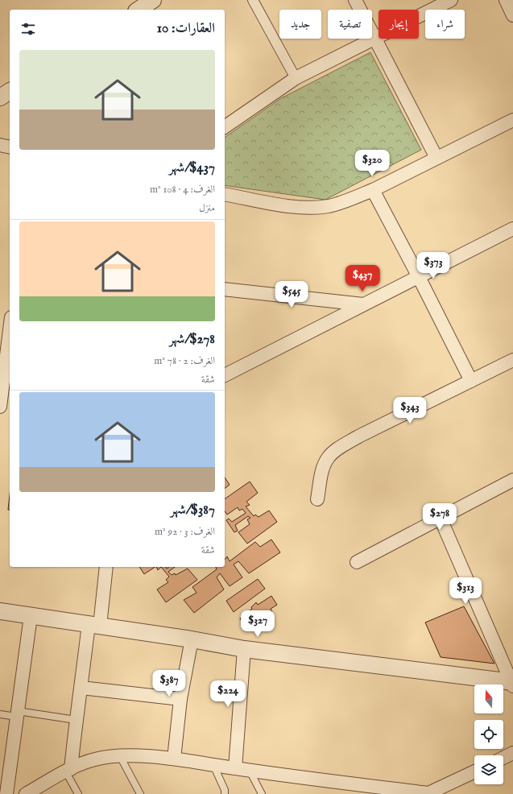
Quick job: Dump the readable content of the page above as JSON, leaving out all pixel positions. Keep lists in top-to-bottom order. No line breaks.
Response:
{"north":"top","page":{"chip":["شراء","إيجار","تصفية","جديد"],"heading":"العقارات: 10","list":[{"name":"$437/شهر","note":"الغرف: 4 · 108 m² · منزل"},{"name":"$278/شهر","note":"الغرف: 2 · 78 m² · شقة"},{"name":"$387/شهر","note":"الغرف: 3 · 92 m² · شقة"}],"price":["$320","$373","$437","$545","$343","$278","$313","$327","$387","$224"]}}
